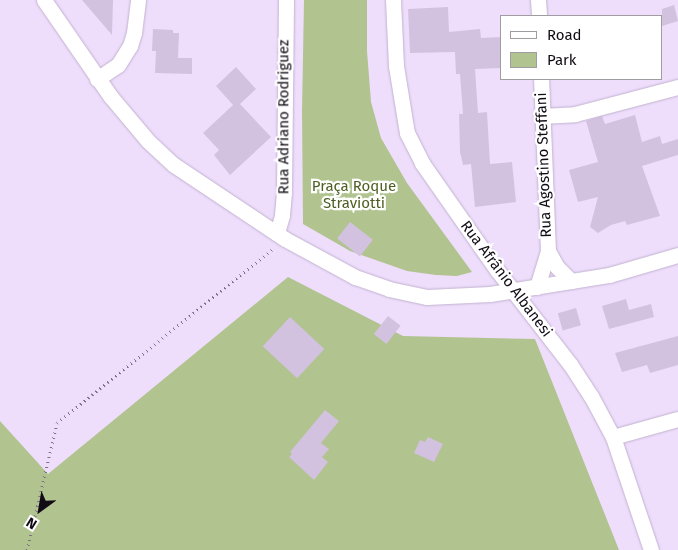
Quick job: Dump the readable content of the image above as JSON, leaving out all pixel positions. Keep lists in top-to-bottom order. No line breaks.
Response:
{"streets":{"street":["Rua Adriano Rodriguez","Rua Agostino Steffani","Rua Afrânio Albanesi"]},"parks":["Praça Roque Straviotti"],"legend":["Road","Park"],"north":"bottom left"}
